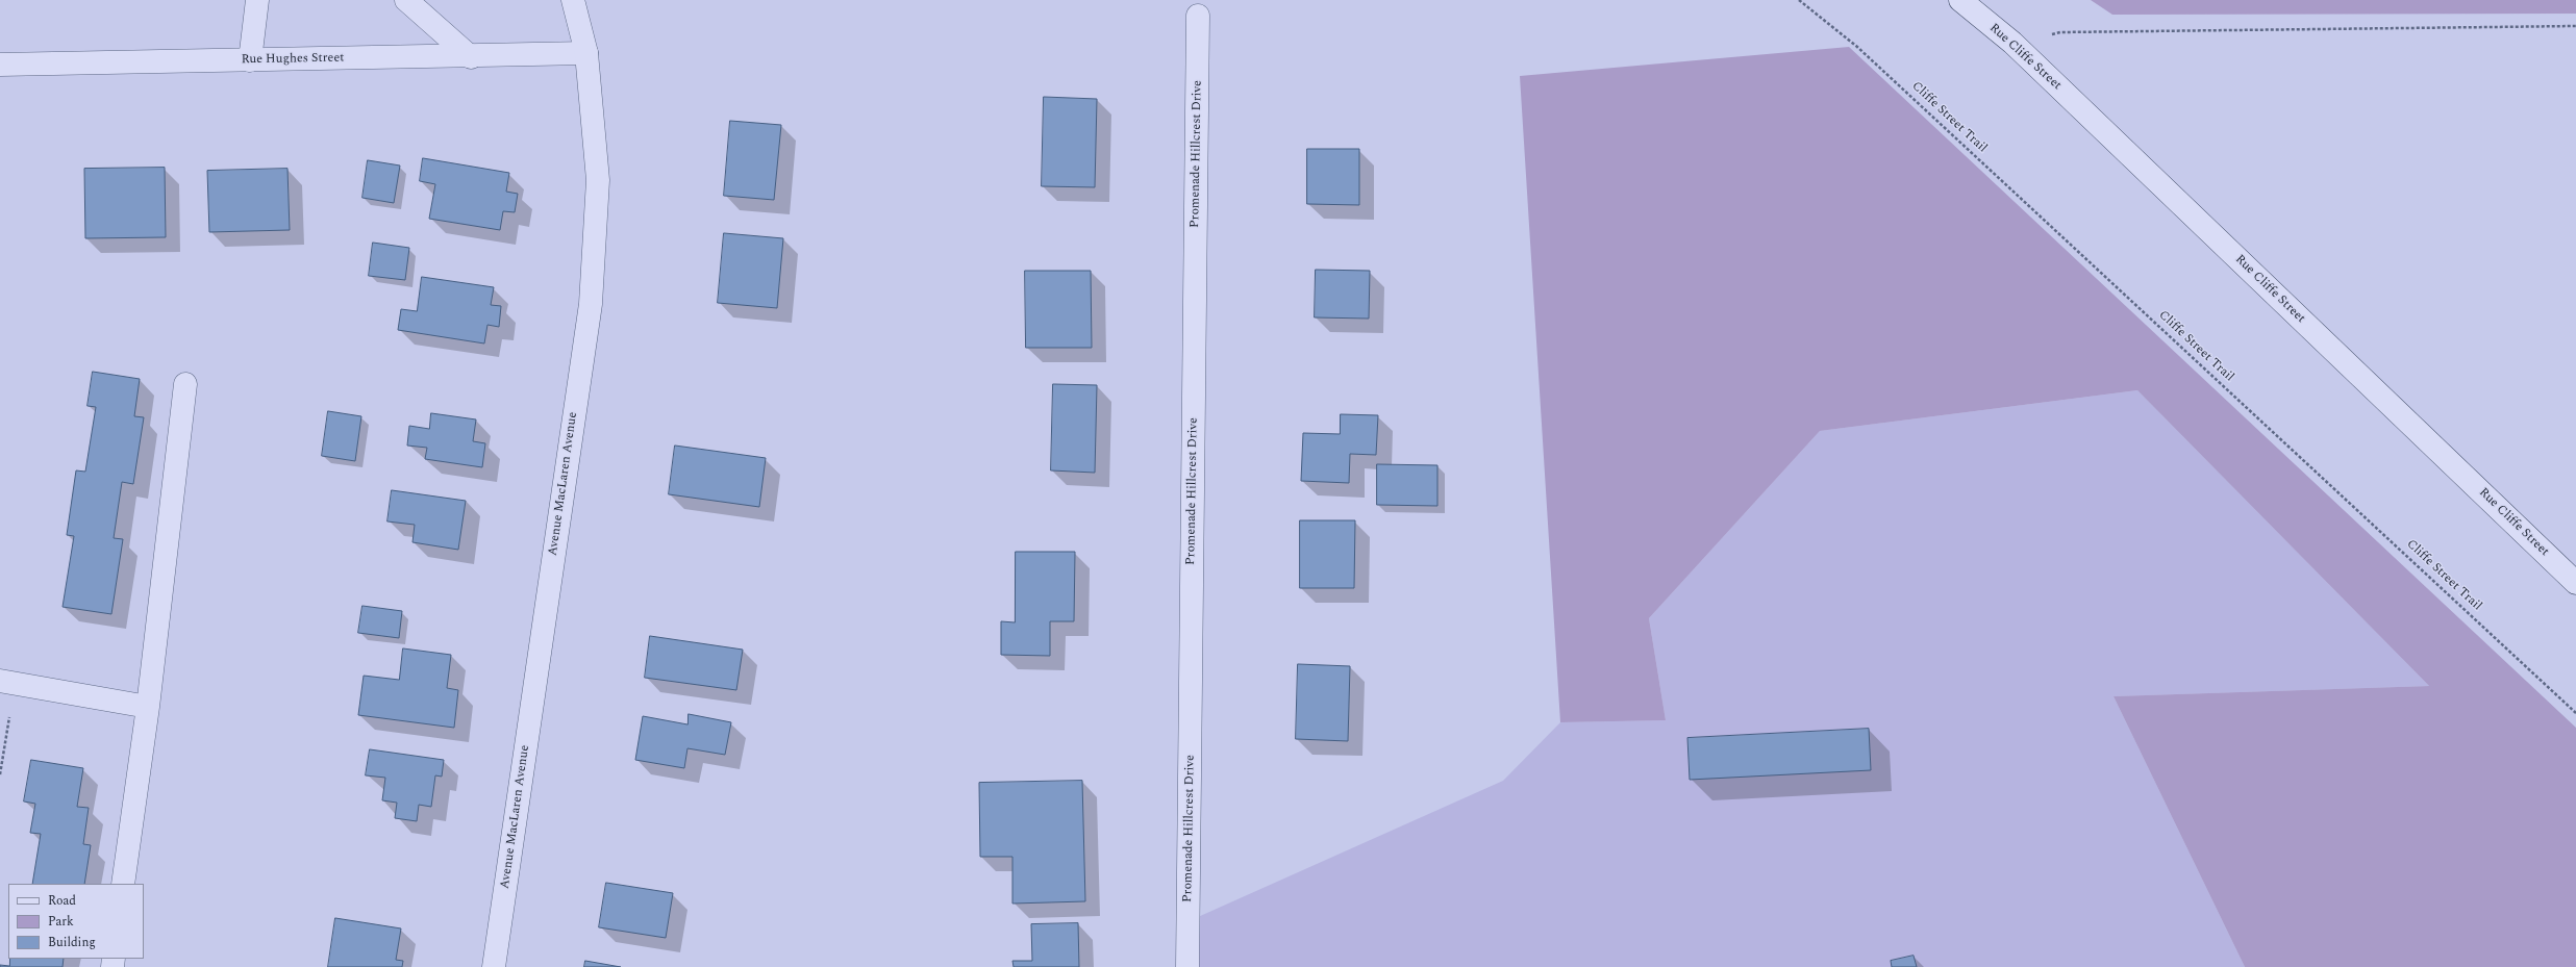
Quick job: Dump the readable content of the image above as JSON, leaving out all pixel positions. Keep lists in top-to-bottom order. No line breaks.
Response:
{"streets":{"street":["Rue Cliffe Street","Rue Hughes Street","Promenade Hillcrest Drive","Avenue MacLaren Avenue"],"path":["Cliffe Street Trail"]},"crossings":[["Rue Hughes Street","Avenue MacLaren Avenue"]],"legend":["Road","Park","Building"]}
